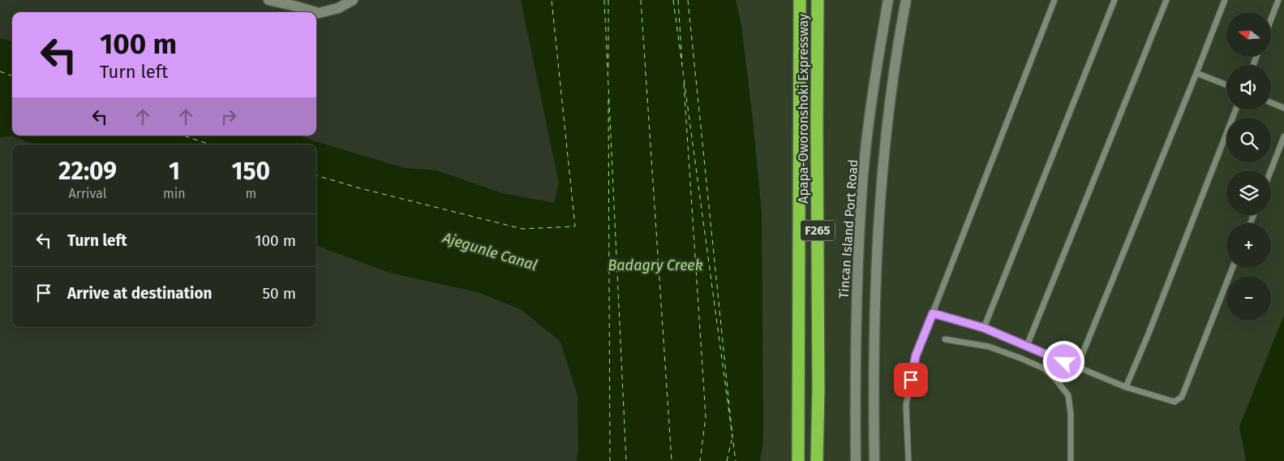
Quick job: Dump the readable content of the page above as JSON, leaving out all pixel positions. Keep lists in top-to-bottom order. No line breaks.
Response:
{"streets":{"highway":["Apapa-Oworonshoki Expressway","F265"],"street":["Tincan Island Port Road"]},"water":["Ajegunle Canal","Badagry Creek"],"north":"left","page":{"map_buttons":["+","−"],"turn":["100 m","Turn left"],"eta":["22:09","Arrival","1","min","150","m"],"list":[{"name":"Turn left","value":"100 m"},{"name":"Arrive at destination","value":"50 m"}]}}
